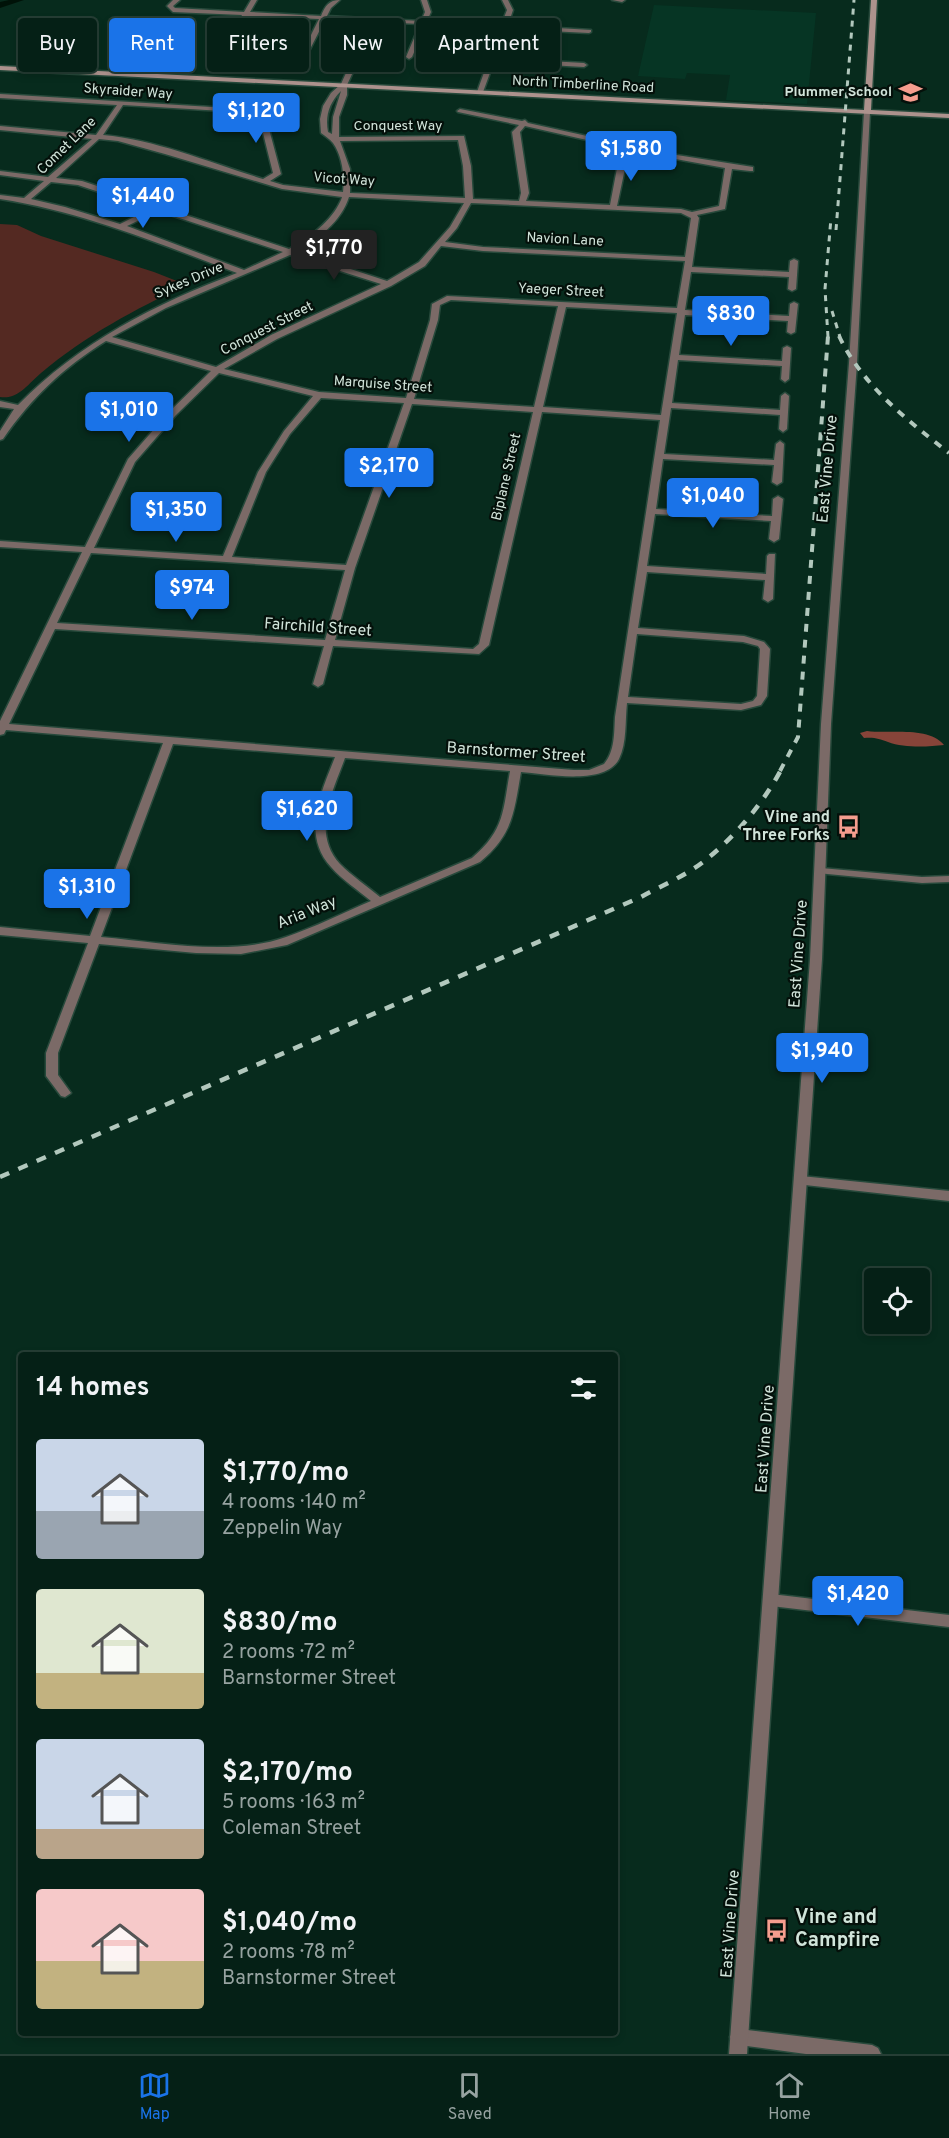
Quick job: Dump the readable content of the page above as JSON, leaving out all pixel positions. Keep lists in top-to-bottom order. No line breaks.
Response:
{"streets":{"main road":["North Timberline Road","East Vine Drive"],"street":["Skyraider Way","Conquest Way","Comet Lane","Vicot Way","Navion Lane","Sykes Drive","Yaeger Street","Conquest Street","Marquise Street","Biplane Street","Fairchild Street","Barnstormer Street","Aria Way"]},"crossings":[["North Timberline Road","East Vine Drive"],["Skyraider Way","Comet Lane"],["Conquest Way","Vicot Way"],["Conquest Way","Conquest Street"],["Comet Lane","Vicot Way"],["Vicot Way","Sykes Drive"],["Vicot Way","Conquest Street"],["Vicot Way","Barnstormer Street"],["Navion Lane","Conquest Street"],["Navion Lane","Barnstormer Street"],["Sykes Drive","Marquise Street"],["Yaeger Street","Marquise Street"],["Yaeger Street","Biplane Street"],["Yaeger Street","Barnstormer Street"],["Conquest Street","Marquise Street"],["Conquest Street","Fairchild Street"],["Conquest Street","Barnstormer Street"],["Marquise Street","Biplane Street"],["Marquise Street","Barnstormer Street"],["Biplane Street","Fairchild Street"],["Barnstormer Street","Aria Way"]],"places":{"school or university":["Plummer School"],"bus stop":["Vine and Three Forks","Vine and Campfire"]},"page":{"chip":["Buy","Rent","Filters","New","Apartment"],"price":["$1,120","$1,580","$1,440","$1,770","$830","$1,010","$2,170","$1,040","$1,350","$974","$1,620","$1,310","$1,940","$1,420"],"heading":"14 homes","list":[{"name":"$1,770/mo","note":"4 rooms · 140 m² · Zeppelin Way"},{"name":"$830/mo","note":"2 rooms · 72 m² · Barnstormer Street"},{"name":"$2,170/mo","note":"5 rooms · 163 m² · Coleman Street"},{"name":"$1,040/mo","note":"2 rooms · 78 m² · Barnstormer Street"}],"tabs":["Map","Saved","Home"]}}
